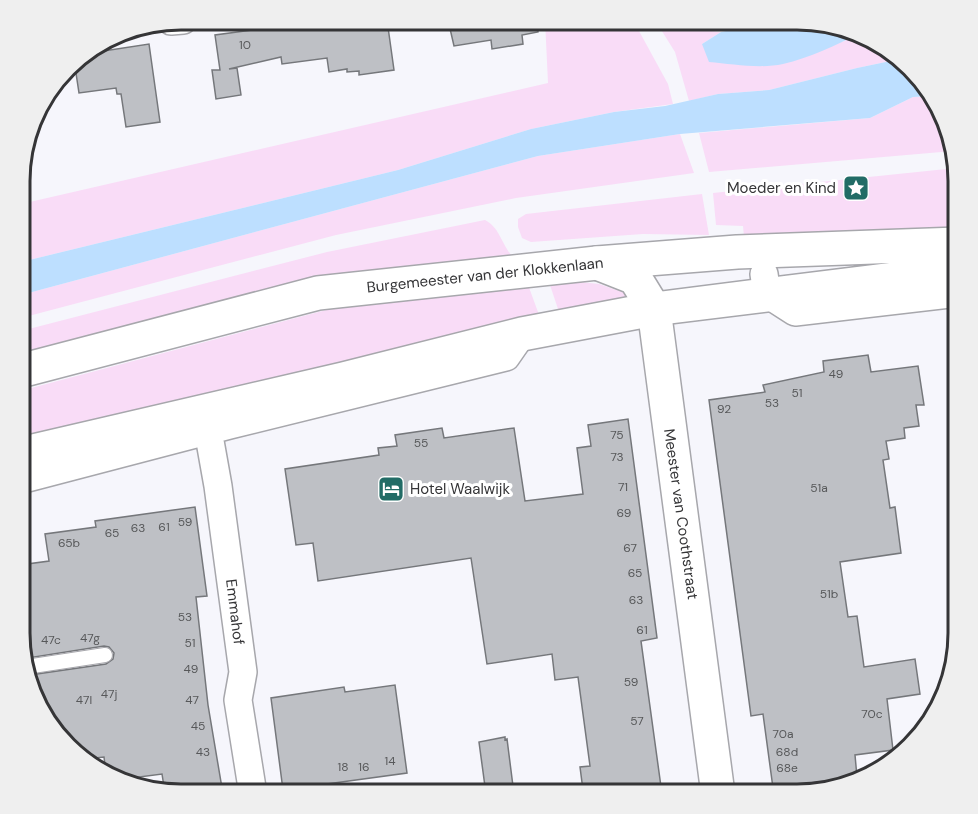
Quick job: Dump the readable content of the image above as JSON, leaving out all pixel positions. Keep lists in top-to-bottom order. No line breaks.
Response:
{"streets":{"main road":["Burgemeester van der Klokkenlaan","Meester van Coothstraat"],"street":["Emmahof"]},"crossings":[["Burgemeester van der Klokkenlaan","Meester van Coothstraat"]],"places":{"place":["Moeder en Kind"],"hotel":["Hotel Waalwijk"]},"house_numbers":["10","49","51","53","92","75","55","73","71","51a","69","59","61","63","65","65b","67","65","51b","63","53","61","47g","47c","51","49","59","47j","47l","47","70c","57","45","70a","43","68d","14","18","16","68e"]}
